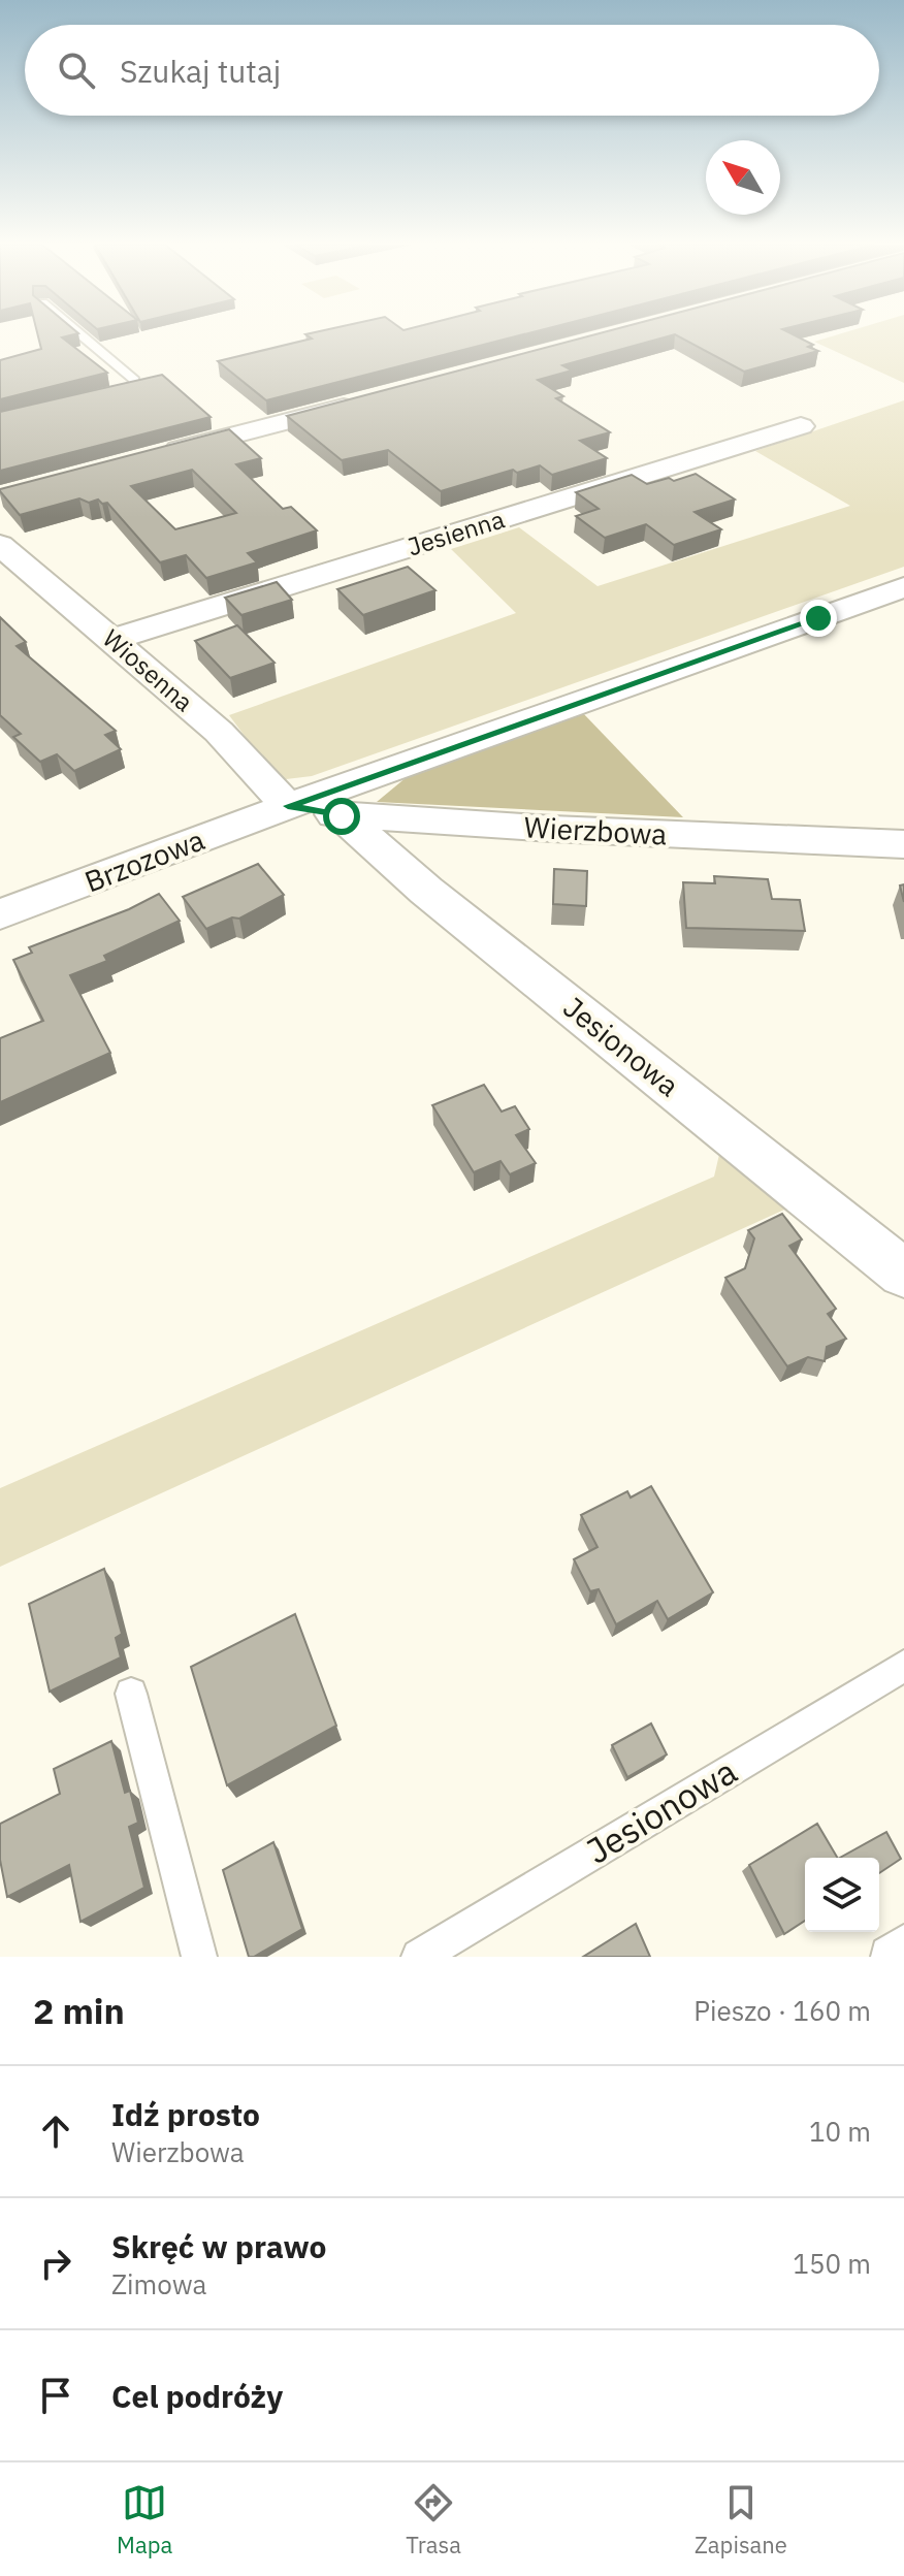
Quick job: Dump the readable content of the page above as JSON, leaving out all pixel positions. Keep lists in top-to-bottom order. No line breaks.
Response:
{"streets":{"street":["Jesienna","Wiosenna","Wierzbowa","Brzozowa","Jesionowa"]},"crossings":[["Jesienna","Wiosenna"],["Wiosenna","Wierzbowa"],["Wiosenna","Brzozowa"],["Wierzbowa","Brzozowa"],["Wierzbowa","Jesionowa"]],"north":"top left","page":{"search":"Szukaj tutaj","heading":["2 min","Pieszo · 160 m"],"list":[["Idź prosto","Wierzbowa","10 m"],["Skręć w prawo","Zimowa","150 m"],"Cel podróży"],"nav":["Mapa","Trasa","Zapisane"]}}
